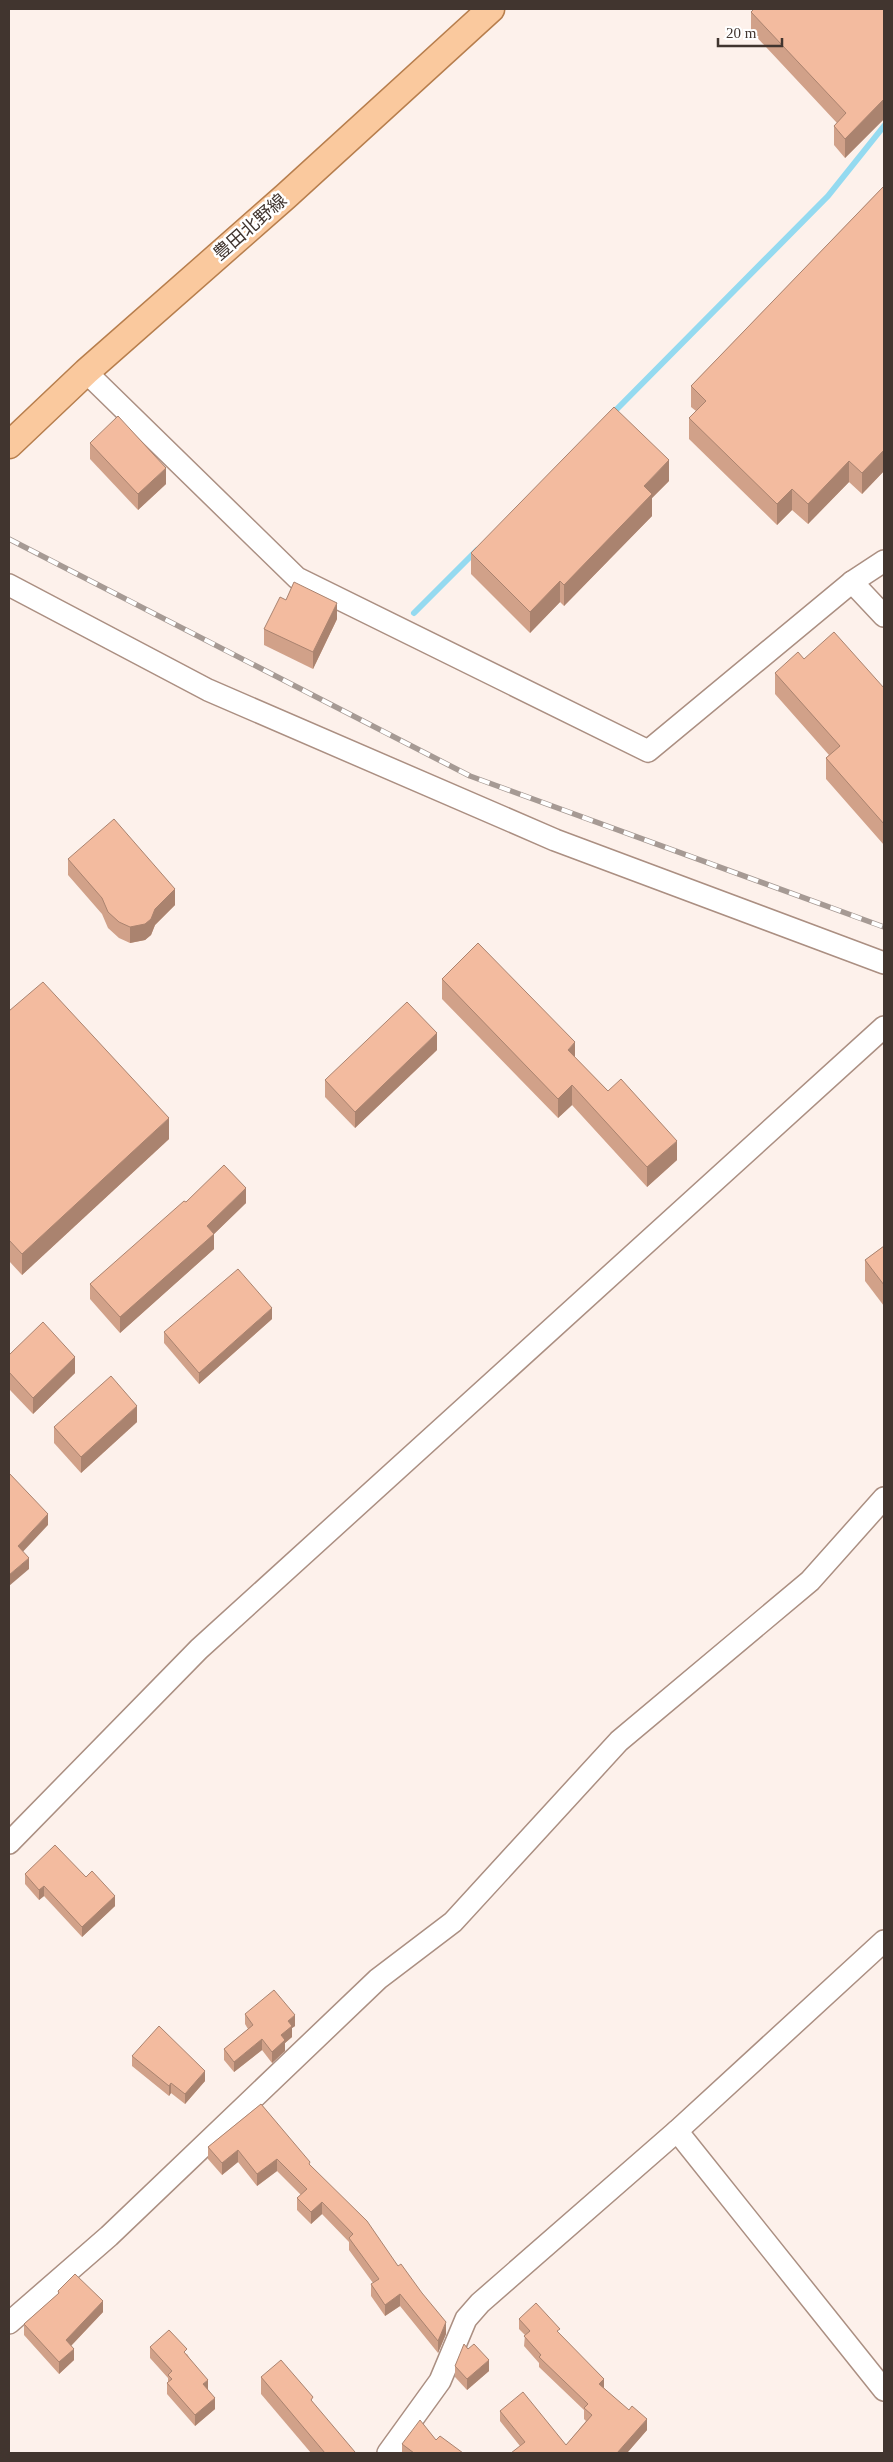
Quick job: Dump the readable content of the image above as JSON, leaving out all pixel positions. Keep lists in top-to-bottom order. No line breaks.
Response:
{"streets":{"main road":["豊田北野線"]},"scale_bar":"20 m"}
